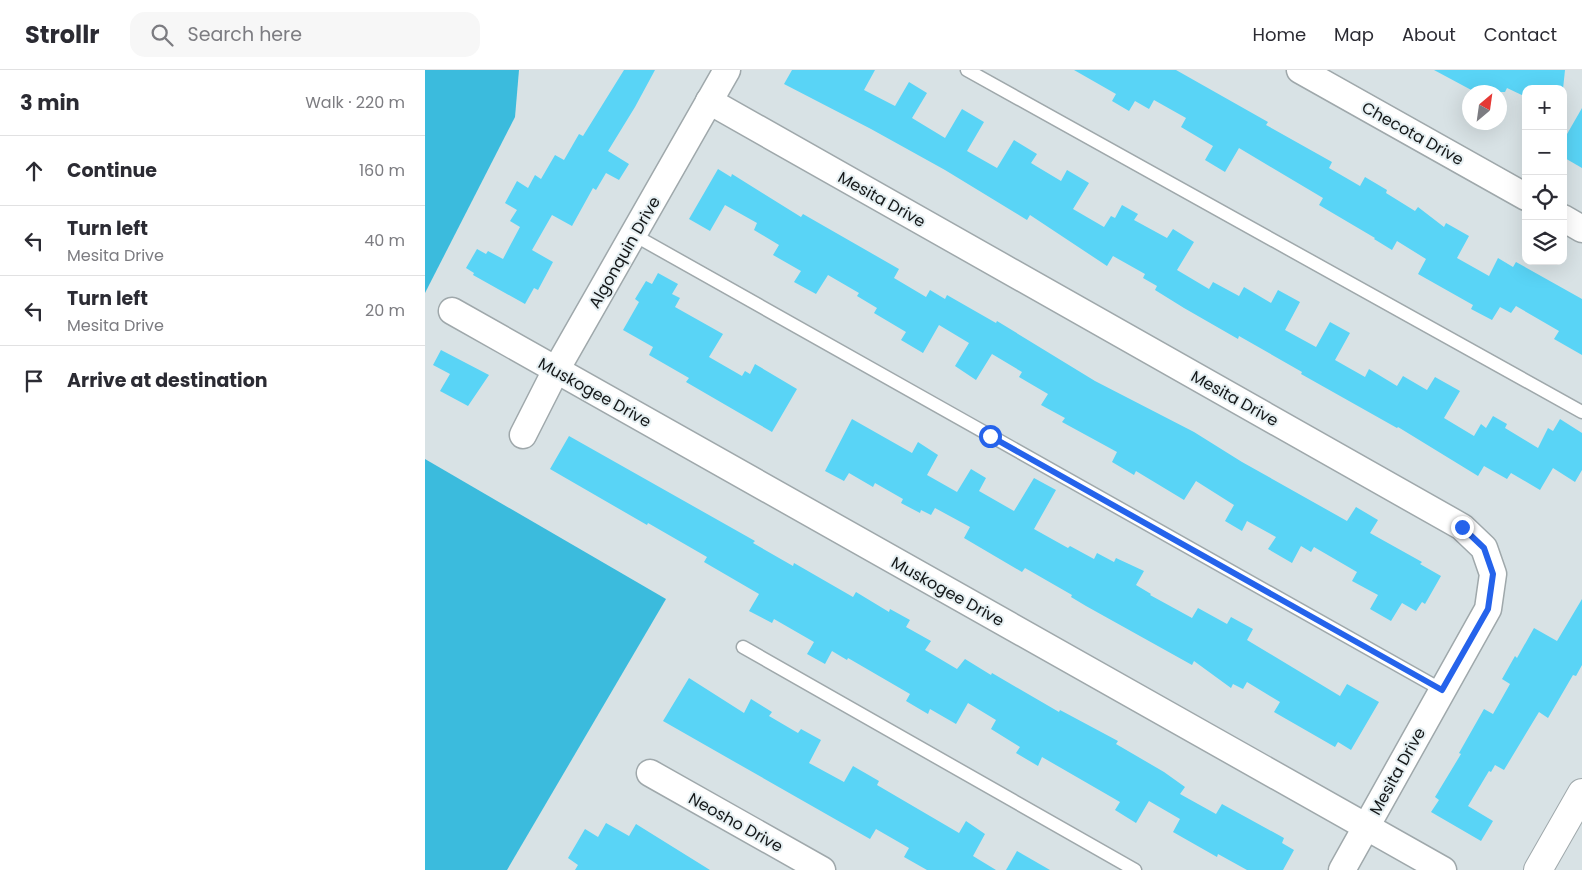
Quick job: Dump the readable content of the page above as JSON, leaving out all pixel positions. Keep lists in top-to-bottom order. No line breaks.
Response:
{"streets":{"street":["Checota Drive","Mesita Drive","Algonquin Drive","Muskogee Drive","Neosho Drive"]},"crossings":[["Mesita Drive","Algonquin Drive"],["Mesita Drive","Muskogee Drive"],["Algonquin Drive","Muskogee Drive"]],"north":"top right","page":{"header":"Strollr","search":"Search here","nav":["Home","Map","About","Contact"],"heading":["3 min","Walk · 220 m"],"map_buttons":["+","−"],"list":[["Continue","160 m"],["Turn left","Mesita Drive","40 m"],["Turn left","Mesita Drive","20 m"],"Arrive at destination"]}}
